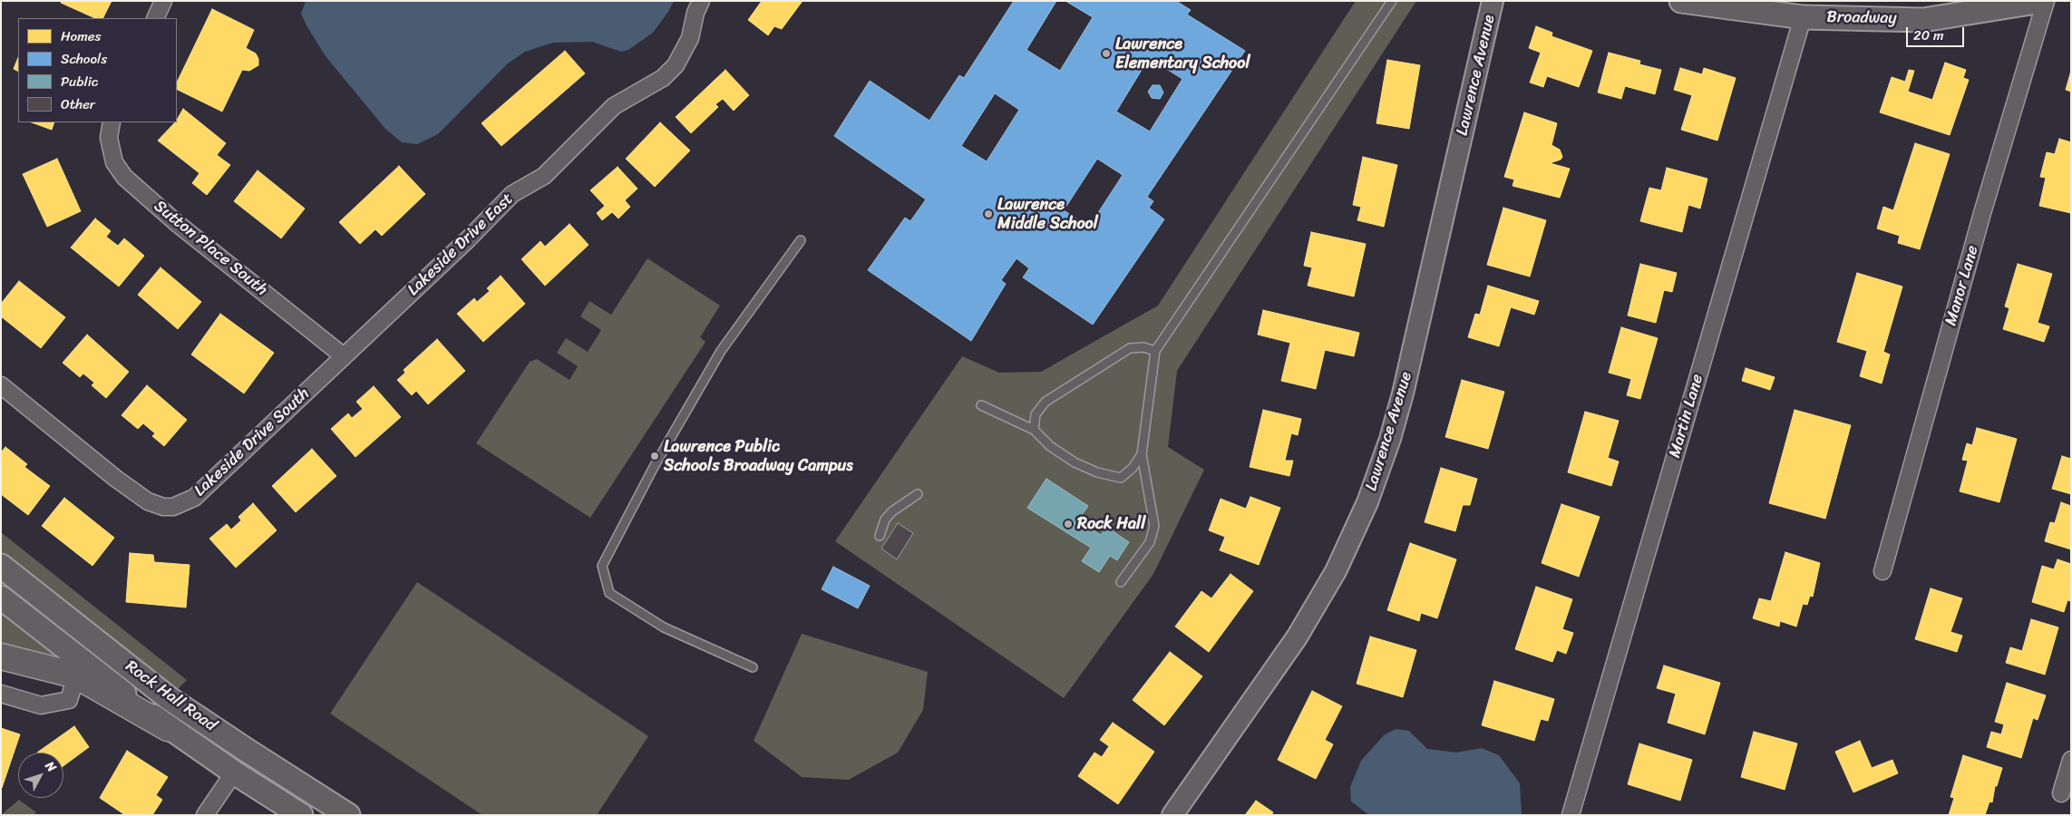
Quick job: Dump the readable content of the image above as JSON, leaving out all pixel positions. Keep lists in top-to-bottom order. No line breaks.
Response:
{"streets":{"main road":["Broadway","Rock Hall Road"],"street":["Lawrence Avenue","Lakeside Drive East","Sutton Place South","Manor Lane","Martin Lane","Lakeside Drive South"]},"crossings":[["Broadway","Martin Lane"],["Lakeside Drive East","Sutton Place South"],["Lakeside Drive East","Lakeside Drive South"],["Sutton Place South","Lakeside Drive South"]],"places":["Lawrence Elementary School","Lawrence Middle School","Lawrence Public Schools Broadway Campus","Rock Hall"],"legend":["Homes","Schools","Public","Other"],"scale_bar":"20 m","north":"top right"}
